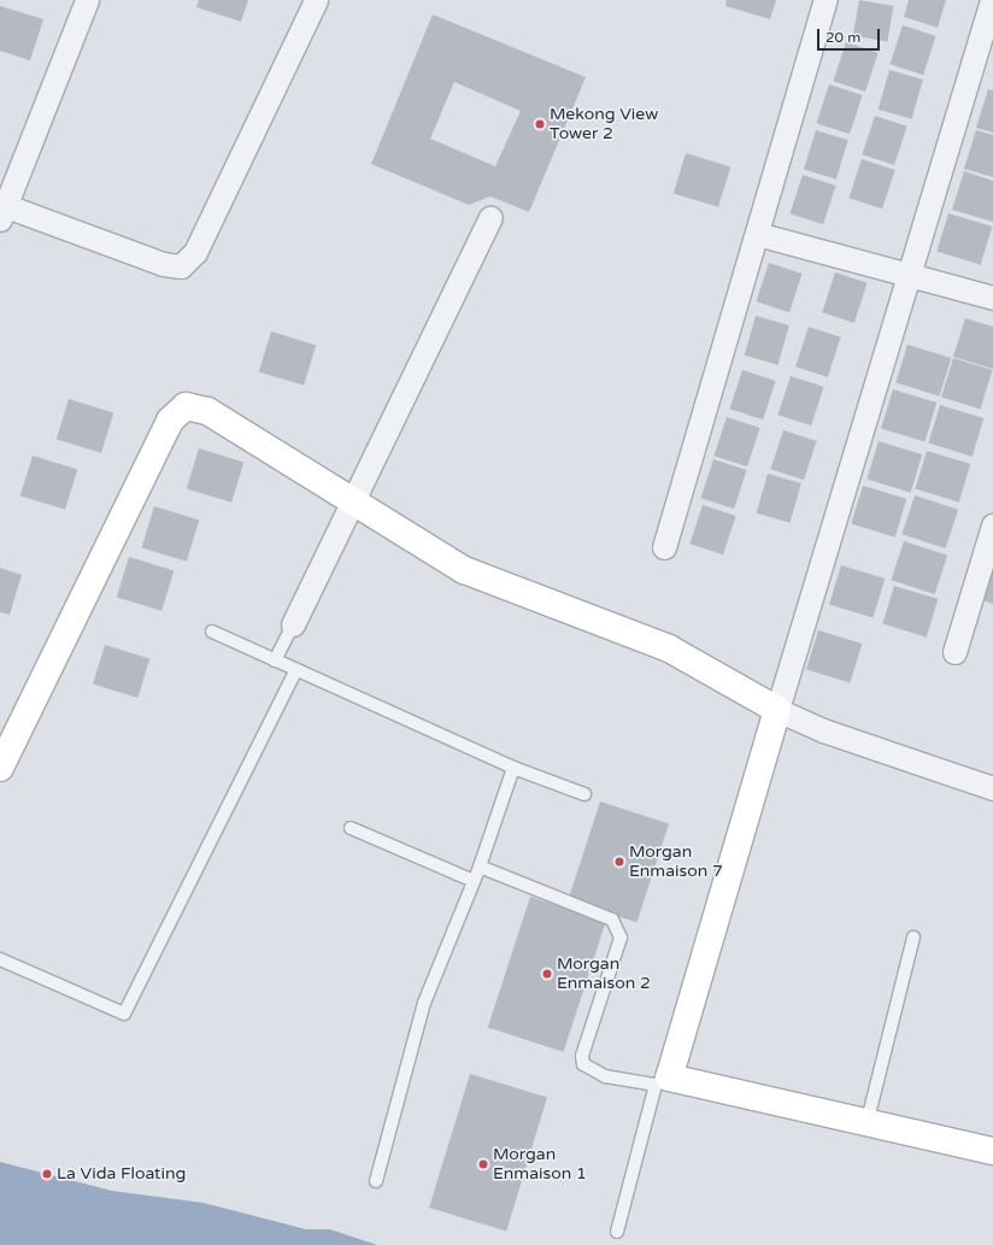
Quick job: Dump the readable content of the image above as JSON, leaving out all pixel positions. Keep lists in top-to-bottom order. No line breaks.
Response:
{"places":["Mekong View Tower 2","Morgan Enmaison 7","Morgan Enmaison 2","Morgan Enmaison 1","La Vida Floating"],"scale_bar":"20 m"}
